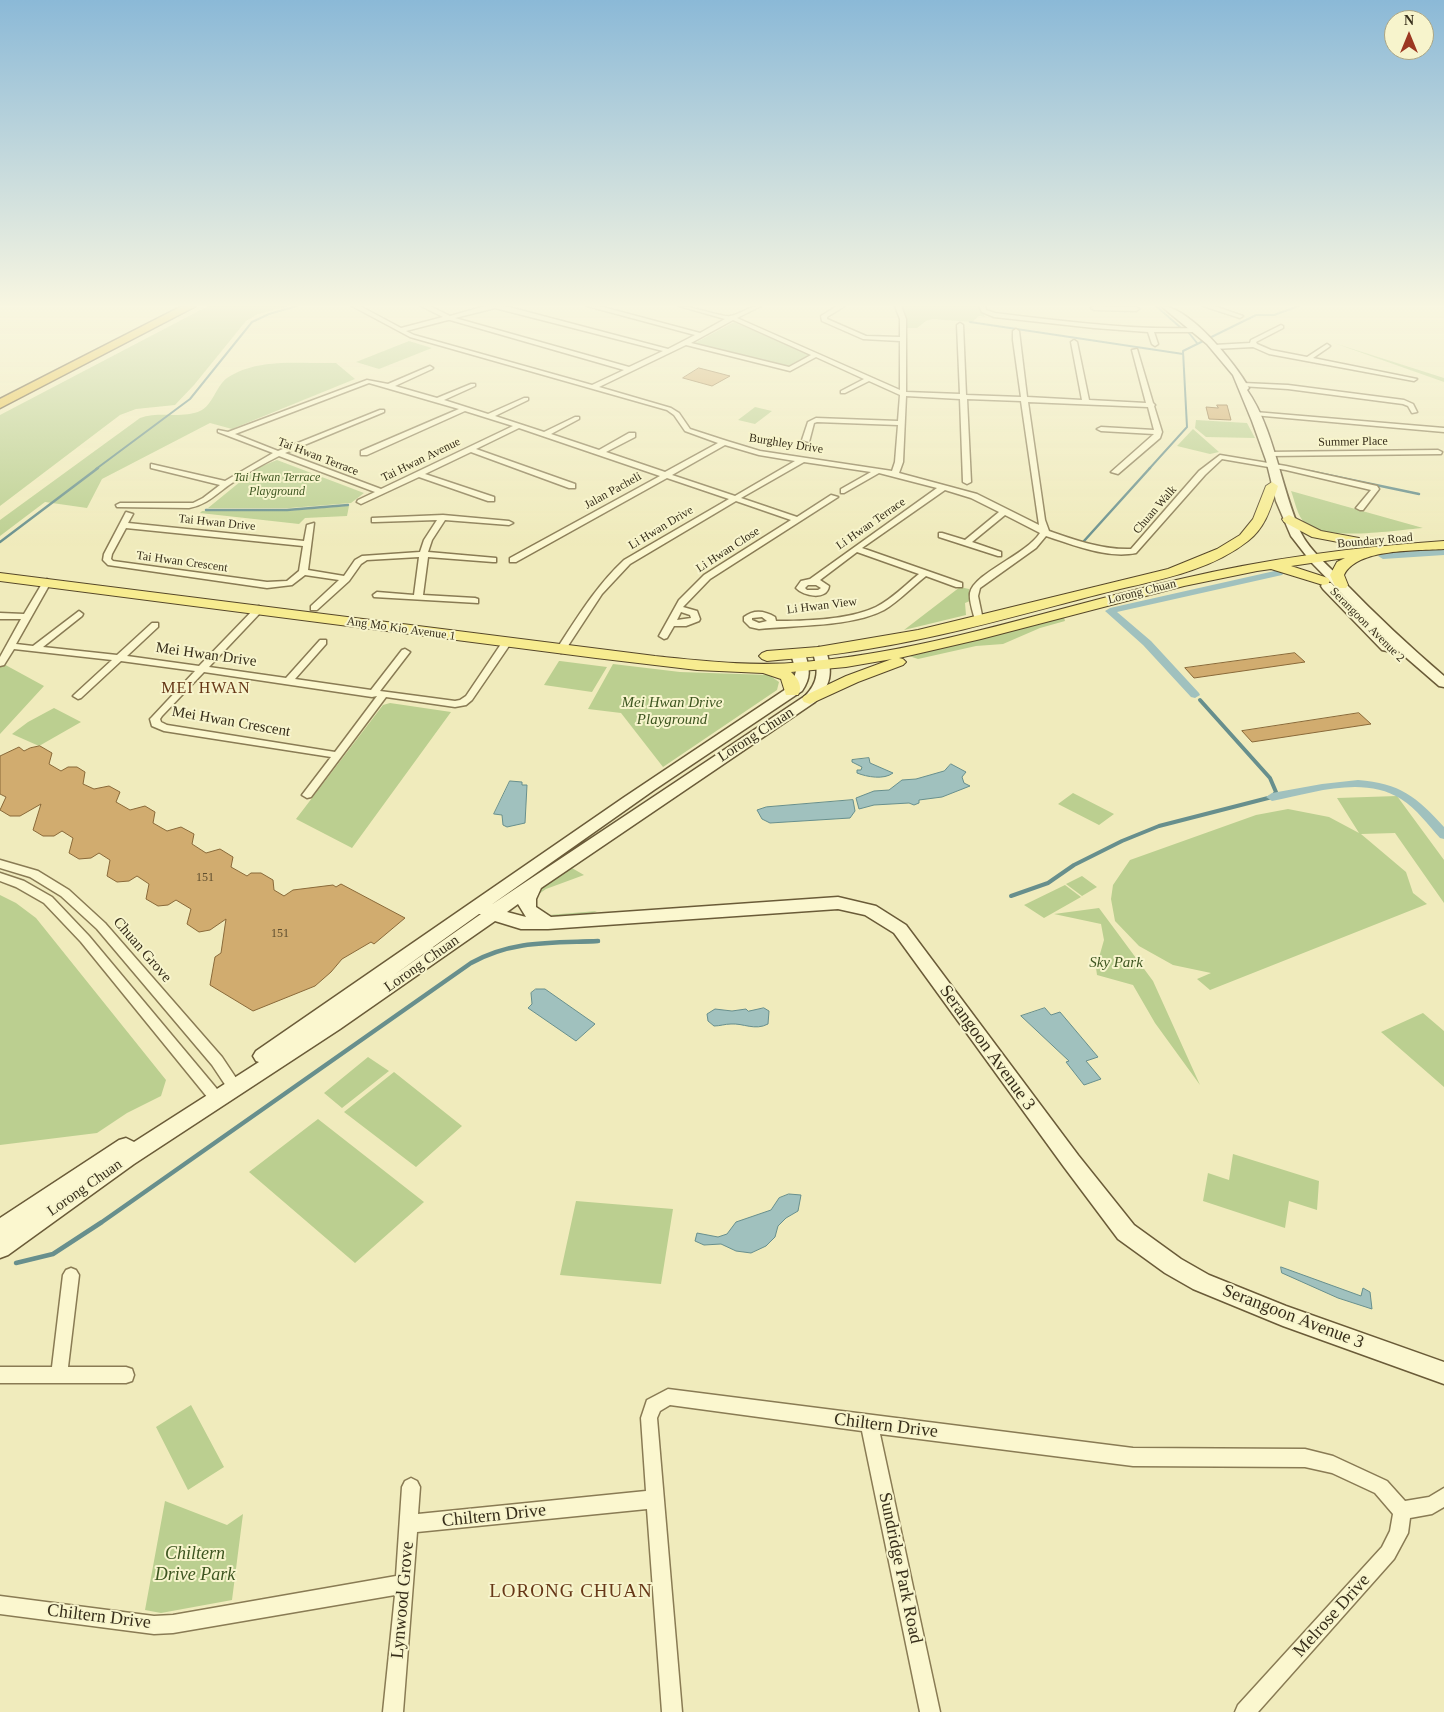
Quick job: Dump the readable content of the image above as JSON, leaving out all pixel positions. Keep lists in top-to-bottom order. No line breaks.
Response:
{"streets":{"main road":["Boundary Road","Lorong Chuan","Serangoon Avenue 2","Ang Mo Kio Avenue 1","Serangoon Avenue 3"],"street":["Summer Place","Burghley Drive","Tai Hwan Terrace","Tai Hwan Avenue","Jalan Pacheli","Chuan Walk","Tai Hwan Drive","Li Hwan Terrace","Li Hwan Drive","Li Hwan Close","Tai Hwan Crescent","Li Hwan View","Mei Hwan Drive","Mei Hwan Crescent","Chuan Grove","Chiltern Drive","Sundridge Park Road","Lynwood Grove","Melrose Drive"]},"crossings":[["Burghley Drive","Jalan Pacheli"],["Burghley Drive","Chuan Walk"],["Burghley Drive","Li Hwan Terrace"],["Burghley Drive","Li Hwan Drive"],["Tai Hwan Terrace","Tai Hwan Avenue"],["Tai Hwan Terrace","Li Hwan Close"],["Tai Hwan Avenue","Li Hwan Close"],["Jalan Pacheli","Li Hwan Close"],["Tai Hwan Drive","Tai Hwan Crescent"],["Li Hwan Drive","Li Hwan Close"],["Li Hwan Drive","Ang Mo Kio Avenue 1"],["Boundary Road","Lorong Chuan"],["Boundary Road","Serangoon Avenue 2"],["Lorong Chuan","Serangoon Avenue 2"],["Lorong Chuan","Ang Mo Kio Avenue 1"],["Lorong Chuan","Chuan Grove"],["Lorong Chuan","Serangoon Avenue 3"],["Ang Mo Kio Avenue 1","Mei Hwan Drive"],["Ang Mo Kio Avenue 1","Mei Hwan Crescent"],["Mei Hwan Drive","Mei Hwan Crescent"],["Chiltern Drive","Sundridge Park Road"],["Chiltern Drive","Lynwood Grove"],["Chiltern Drive","Melrose Drive"]],"districts":["MEI HWAN","LORONG CHUAN"],"parks":["Tai Hwan Terrace Playground","Mei Hwan Drive Playground","Sky Park","Chiltern Drive Park"],"house_numbers":["151","151"],"north":"top"}
